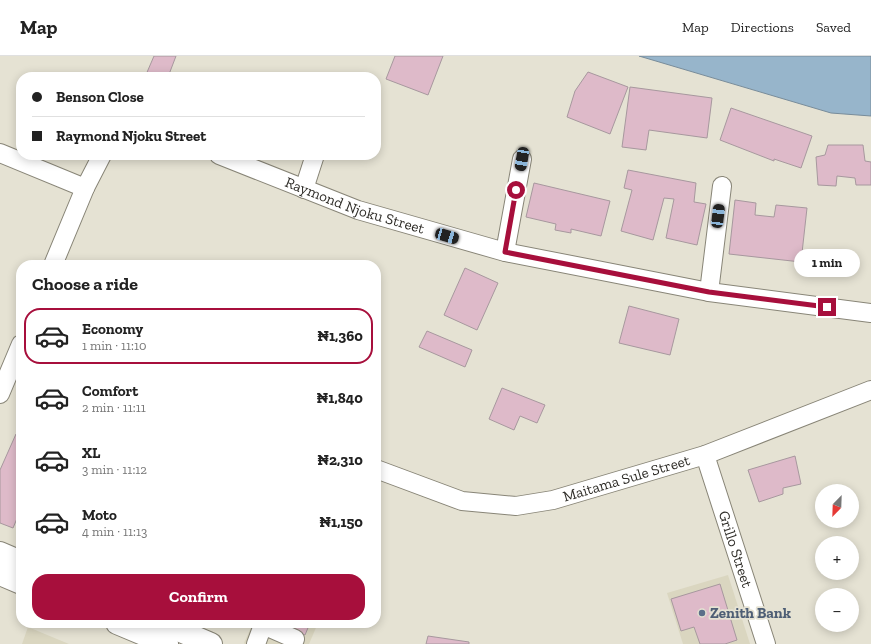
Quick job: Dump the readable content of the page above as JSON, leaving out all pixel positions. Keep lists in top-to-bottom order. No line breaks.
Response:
{"streets":{"street":["Raymond Njoku Street","Maitama Sule Street","Grillo Street"]},"crossings":[["Maitama Sule Street","Grillo Street"]],"places":["Zenith Bank"],"north":"bottom left","page":{"header":"Map","nav":["Map","Directions","Saved"],"banner":["Benson Close","Raymond Njoku Street"],"bubble":"1 min","heading":"Choose a ride","list":[{"name":"Economy","note":"1 min · 11:10","value":"₦1,360"},{"name":"Comfort","note":"2 min · 11:11","value":"₦1,840"},{"name":"XL","note":"3 min · 11:12","value":"₦2,310"},{"name":"Moto","note":"4 min · 11:13","value":"₦1,150"}],"map_buttons":["+","−"],"buttons":"Confirm"}}
